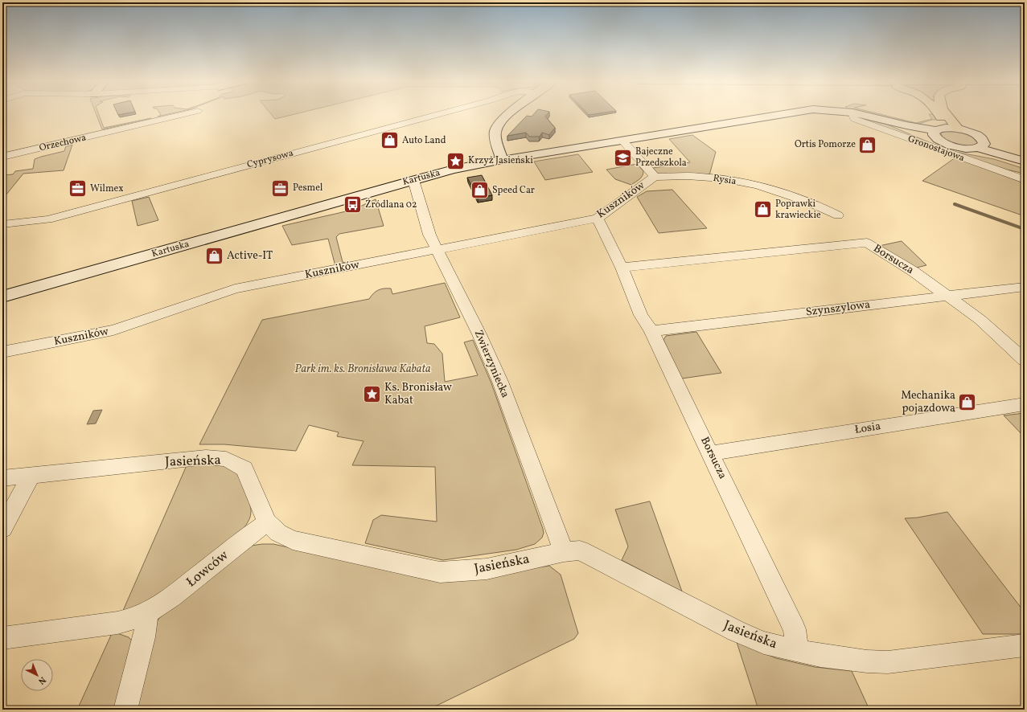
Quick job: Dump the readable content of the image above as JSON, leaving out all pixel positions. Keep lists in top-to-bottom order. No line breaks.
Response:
{"streets":{"street":["Orzechowa","Gronostajowa","Cyprysowa","Kartuska","Rysia","Kuszników","Borsucza","Szynszylowa","Zwierzyniecka","Łosia","Jasieńska","Łowców"]},"crossings":[["Kartuska","Zwierzyniecka"],["Rysia","Kuszników"],["Kuszników","Borsucza"],["Kuszników","Zwierzyniecka"],["Borsucza","Szynszylowa"],["Borsucza","Łosia"],["Borsucza","Jasieńska"],["Zwierzyniecka","Jasieńska"],["Jasieńska","Łowców"]],"parks":["Park im. ks. Bronisława Kabata"],"places":{"shop":["Auto Land","Ortis Pomorze","Speed Car","Poprawki krawieckie","Active-IT","Mechanika pojazdowa"],"school or university":["Bajeczne Przedszkola"],"place":["Krzyż Jasieński","Ks. Bronisław Kabat"],"office":["Pesmel","Wilmex"],"bus stop":["Źródlana 02"]},"north":"bottom right"}
